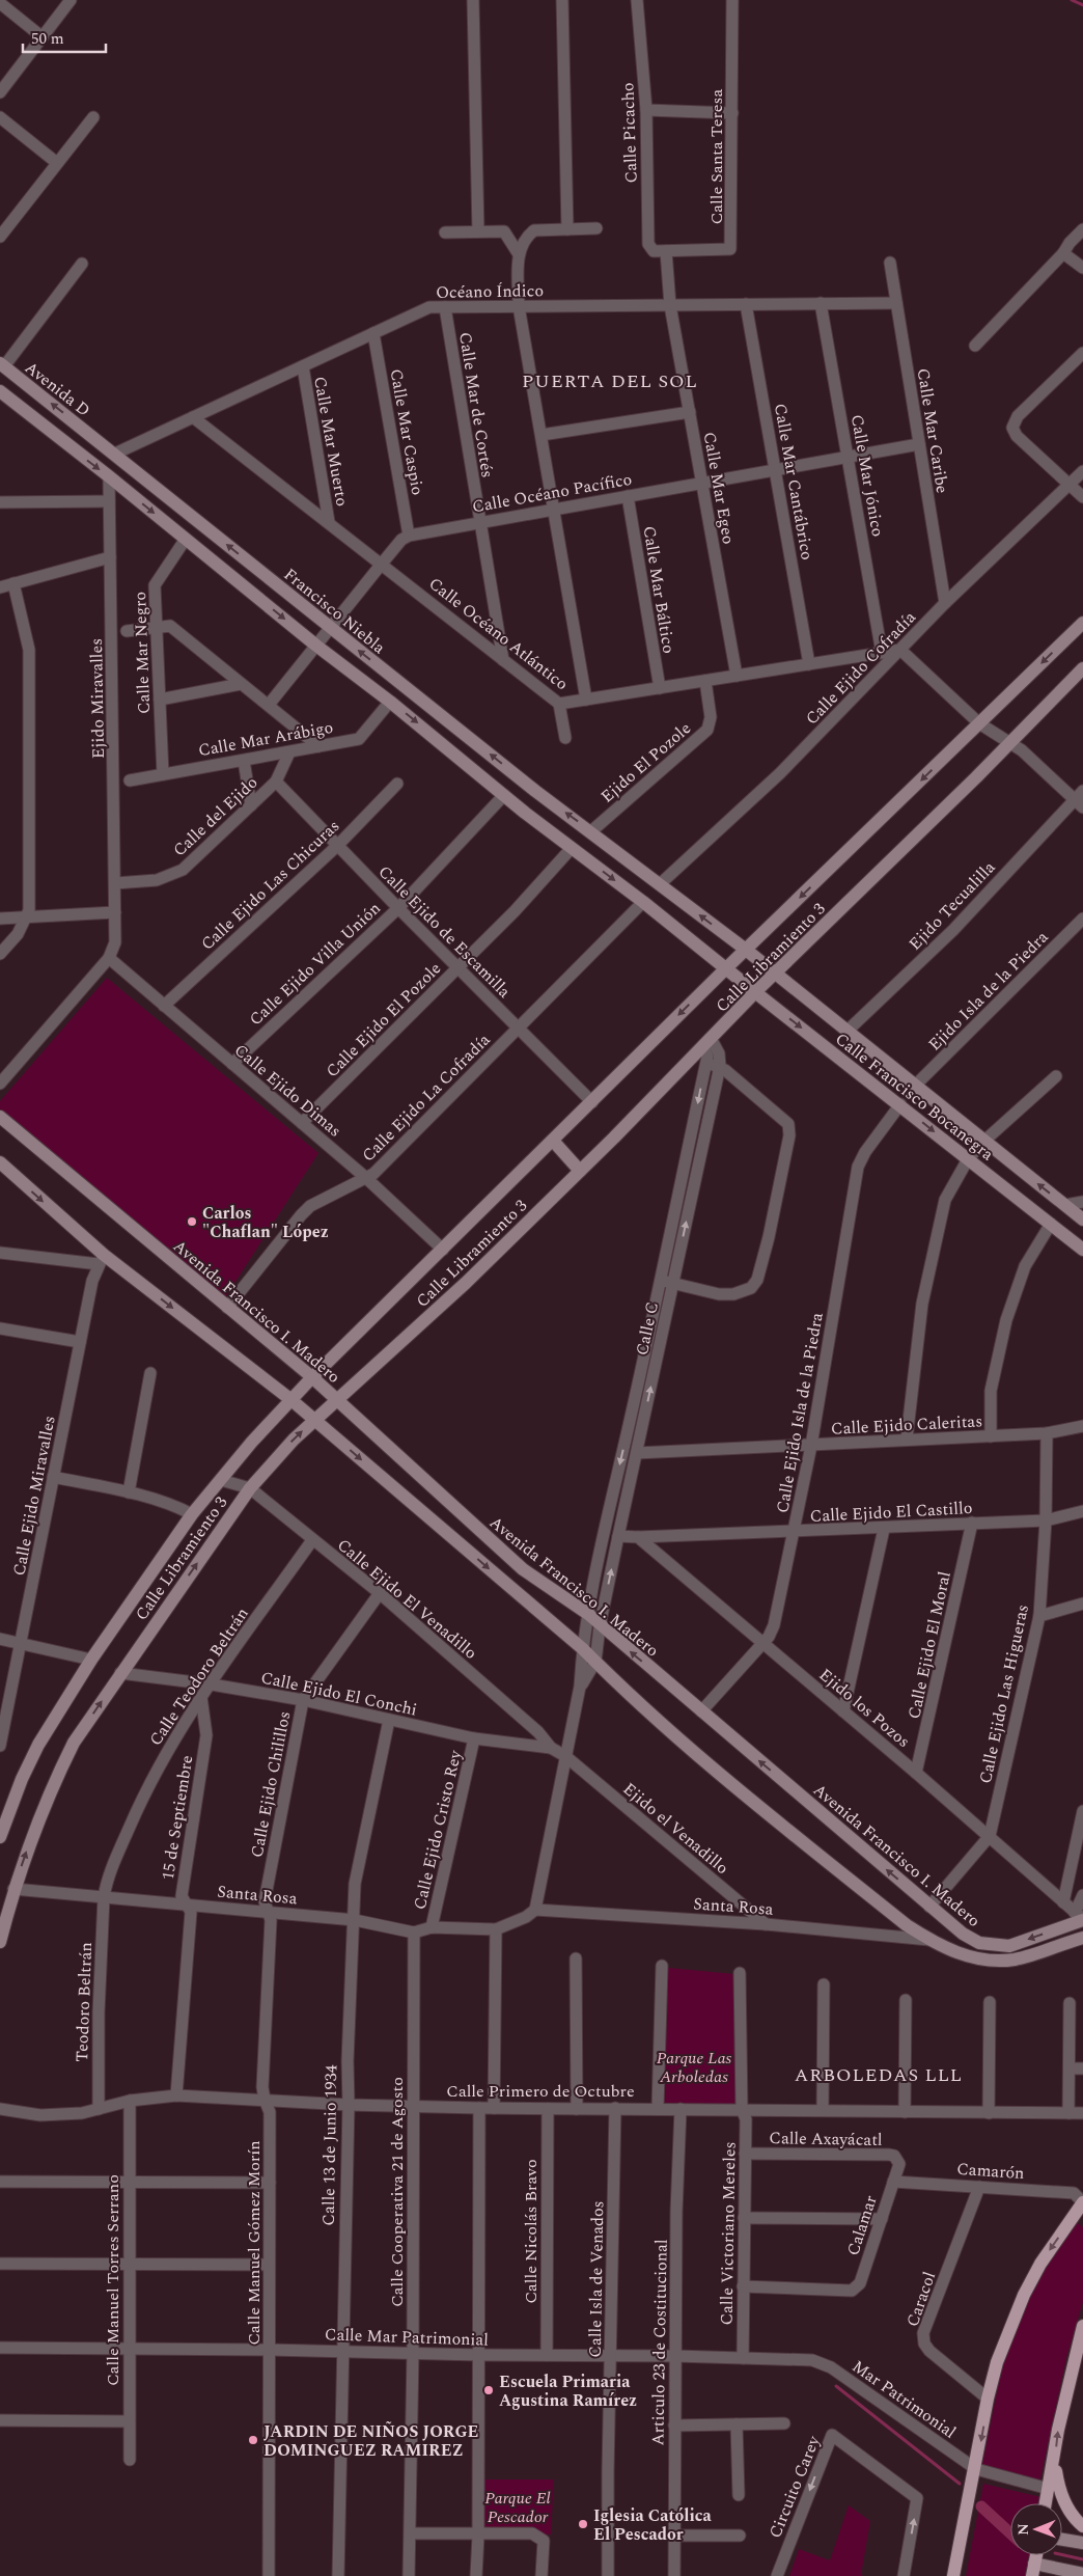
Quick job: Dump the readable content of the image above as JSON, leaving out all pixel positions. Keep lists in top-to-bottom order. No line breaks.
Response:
{"streets":{"street":["Calle Picacho","Calle Santa Teresa","Océano Índico","Avenida D","Calle Mar de Cortés","Calle Mar Caribe","Calle Mar Caspio","Calle Mar Muerto","Calle Mar Jónico","Calle Mar Cantábrico","Calle Mar Egeo","Calle Océano Pacífico","Calle Mar Báltico","Francisco Niebla","Calle Océano Atlántico","Calle Mar Negro","Calle Ejido Cofradía","Ejido Miravalles","Calle Mar Arábigo","Ejido El Pozole","Calle del Ejido","Calle Ejido Las Chicuras","Ejido Tecualilla","Calle Ejido de Escamilla","Calle Libramiento 3","Calle Ejido Villa Unión","Ejido Isla de la Piedra","Calle Ejido El Pozole","Calle Ejido Dimas","Calle Francisco Bocanegra","Calle Ejido La Cofradía","Avenida Francisco I. Madero","Calle C","Calle Ejido Isla de la Piedra","Calle Ejido Caleritas","Calle Ejido Miravalles","Calle Ejido El Castillo","Calle Ejido El Venadillo","Calle Ejido El Moral","Calle Teodoro Beltrán","Calle Ejido El Conchi","Calle Ejido Las Higueras","Ejido los Pozos","Calle Ejido Chilillos","15 de Septiembre","Ejido el Venadillo","Calle Ejido Cristo Rey","Santa Rosa","Teodoro Beltrán","Calle Primero de Octubre","Calle Axayácatl","Calle 13 de Junio 1934","Camarón","Calle Cooperativa 21 de Agosto","Calamar","Calle Nicolás Bravo","Calle Victoriano Mereles","Calle Manuel Gómez Morín","Calle Isla de Venados","Calle Manuel Torres Serrano","Caracol","Calle Mar Patrimonial","Articulo 23 de Costitucional","Mar Patrimonial","Circuito Carey"]},"crossings":[["Calle Picacho","Calle Santa Teresa"],["Calle Picacho","Calle Mar Egeo"],["Calle Santa Teresa","Calle Mar Egeo"],["Océano Índico","Avenida D"],["Océano Índico","Calle Mar de Cortés"],["Océano Índico","Calle Mar Caribe"],["Océano Índico","Calle Mar Caspio"],["Océano Índico","Calle Mar Muerto"],["Océano Índico","Calle Mar Jónico"],["Océano Índico","Calle Mar Cantábrico"],["Océano Índico","Calle Mar Egeo"],["Océano Índico","Francisco Niebla"],["Océano Índico","Calle Océano Atlántico"],["Avenida D","Francisco Niebla"],["Calle Mar de Cortés","Calle Océano Pacífico"],["Calle Mar de Cortés","Calle Océano Atlántico"],["Calle Mar Caribe","Calle Océano Pacífico"],["Calle Mar Caribe","Calle Ejido Cofradía"],["Calle Mar Caspio","Calle Océano Pacífico"],["Calle Mar Muerto","Calle Océano Atlántico"],["Calle Mar Jónico","Calle Océano Pacífico"],["Calle Mar Jónico","Calle Océano Atlántico"],["Calle Mar Cantábrico","Calle Océano Pacífico"],["Calle Mar Cantábrico","Calle Océano Atlántico"],["Calle Mar Egeo","Calle Océano Pacífico"],["Calle Mar Egeo","Calle Océano Atlántico"],["Calle Océano Pacífico","Calle Mar Báltico"],["Calle Mar Báltico","Calle Océano Atlántico"],["Francisco Niebla","Calle Ejido Cofradía"],["Francisco Niebla","Ejido El Pozole"],["Francisco Niebla","Calle Francisco Bocanegra"],["Calle Océano Atlántico","Calle Ejido Cofradía"],["Calle Océano Atlántico","Ejido El Pozole"],["Calle Mar Negro","Calle Mar Arábigo"],["Calle Ejido Cofradía","Calle Francisco Bocanegra"],["Ejido Miravalles","Calle del Ejido"],["Ejido Miravalles","Calle Ejido Dimas"],["Calle Mar Arábigo","Calle del Ejido"],["Calle del Ejido","Calle Ejido de Escamilla"],["Calle Ejido Las Chicuras","Calle Ejido de Escamilla"],["Calle Ejido Las Chicuras","Calle Ejido Dimas"],["Ejido Tecualilla","Calle Francisco Bocanegra"],["Calle Ejido de Escamilla","Calle Libramiento 3"],["Calle Ejido de Escamilla","Calle Ejido Villa Unión"],["Calle Ejido de Escamilla","Calle Ejido El Pozole"],["Calle Ejido de Escamilla","Calle Ejido La Cofradía"],["Calle Libramiento 3","Calle Ejido Dimas"],["Calle Libramiento 3","Calle Francisco Bocanegra"],["Calle Libramiento 3","Avenida Francisco I. Madero"],["Calle Libramiento 3","Calle C"],["Calle Libramiento 3","Calle Ejido El Venadillo"],["Calle Libramiento 3","Calle Ejido El Conchi"],["Calle Libramiento 3","Santa Rosa"],["Calle Ejido Villa Unión","Calle Ejido Dimas"],["Calle Ejido Villa Unión","Calle Francisco Bocanegra"],["Ejido Isla de la Piedra","Calle Francisco Bocanegra"],["Calle Ejido El Pozole","Calle Ejido Dimas"],["Calle Ejido El Pozole","Calle Francisco Bocanegra"],["Calle Ejido Dimas","Calle Ejido La Cofradía"],["Calle Francisco Bocanegra","Calle Ejido La Cofradía"],["Calle Francisco Bocanegra","Calle Ejido Isla de la Piedra"],["Calle Ejido La Cofradía","Avenida Francisco I. Madero"],["Avenida Francisco I. Madero","Calle C"],["Avenida Francisco I. Madero","Calle Ejido Isla de la Piedra"],["Avenida Francisco I. Madero","Calle Ejido Las Higueras"],["Avenida Francisco I. Madero","Ejido los Pozos"],["Calle C","Calle Ejido Caleritas"],["Calle Ejido Isla de la Piedra","Calle Ejido Caleritas"],["Calle Ejido Isla de la Piedra","Calle Ejido El Castillo"],["Calle Ejido Isla de la Piedra","Ejido los Pozos"],["Calle Ejido Caleritas","Calle Ejido Las Higueras"],["Calle Ejido El Castillo","Calle Ejido El Moral"],["Calle Ejido El Castillo","Calle Ejido Las Higueras"],["Calle Ejido El Castillo","Ejido los Pozos"],["Calle Ejido El Venadillo","Calle Teodoro Beltrán"],["Calle Ejido El Venadillo","Calle Ejido El Conchi"],["Calle Ejido El Venadillo","Calle Ejido Chilillos"],["Calle Ejido El Venadillo","Ejido el Venadillo"],["Calle Ejido El Moral","Ejido los Pozos"],["Calle Teodoro Beltrán","Calle Ejido El Conchi"],["Calle Teodoro Beltrán","15 de Septiembre"],["Calle Teodoro Beltrán","Santa Rosa"],["Calle Teodoro Beltrán","Teodoro Beltrán"],["Calle Ejido El Conchi","Calle Ejido Chilillos"],["Calle Ejido El Conchi","Calle Ejido Cristo Rey"],["Calle Ejido El Conchi","Calle 13 de Junio 1934"],["Calle Ejido Las Higueras","Ejido los Pozos"],["Calle Ejido Chilillos","Santa Rosa"],["Calle Ejido Chilillos","Calle Manuel Gómez Morín"],["15 de Septiembre","Santa Rosa"],["15 de Septiembre","Calle Primero de Octubre"],["Ejido el Venadillo","Santa Rosa"],["Calle Ejido Cristo Rey","Santa Rosa"],["Santa Rosa","Teodoro Beltrán"],["Santa Rosa","Calle 13 de Junio 1934"],["Santa Rosa","Calle Cooperativa 21 de Agosto"],["Santa Rosa","Calle Manuel Gómez Morín"],["Teodoro Beltrán","Calle Primero de Octubre"],["Calle Primero de Octubre","Calle 13 de Junio 1934"],["Calle Primero de Octubre","Calle Cooperativa 21 de Agosto"],["Calle Primero de Octubre","Calle Nicolás Bravo"],["Calle Primero de Octubre","Calle Victoriano Mereles"],["Calle Primero de Octubre","Calle Manuel Gómez Morín"],["Calle Primero de Octubre","Calle Isla de Venados"],["Calle Primero de Octubre","Calle Manuel Torres Serrano"],["Calle Primero de Octubre","Articulo 23 de Costitucional"],["Calle Axayácatl","Calamar"],["Calle Axayácatl","Calle Victoriano Mereles"],["Calle 13 de Junio 1934","Calle Mar Patrimonial"],["Camarón","Calamar"],["Camarón","Caracol"],["Calle Cooperativa 21 de Agosto","Calle Mar Patrimonial"],["Calamar","Calle Victoriano Mereles"],["Calle Nicolás Bravo","Calle Mar Patrimonial"],["Calle Victoriano Mereles","Calle Mar Patrimonial"],["Calle Manuel Gómez Morín","Calle Mar Patrimonial"],["Calle Isla de Venados","Calle Mar Patrimonial"],["Calle Manuel Torres Serrano","Calle Mar Patrimonial"],["Calle Mar Patrimonial","Articulo 23 de Costitucional"],["Calle Mar Patrimonial","Mar Patrimonial"]],"districts":["PUERTA DEL SOL","ARBOLEDAS LLL"],"parks":["Parque Las Arboledas","Parque El Pescador"],"places":["Carlos \"Chaflan\" López","Escuela Primaria Agustina Ramírez","JARDIN DE NIÑOS JORGE DOMINGUEZ RAMIREZ","Iglesia Católica El Pescador"],"scale_bar":"50 m","north":"left"}
